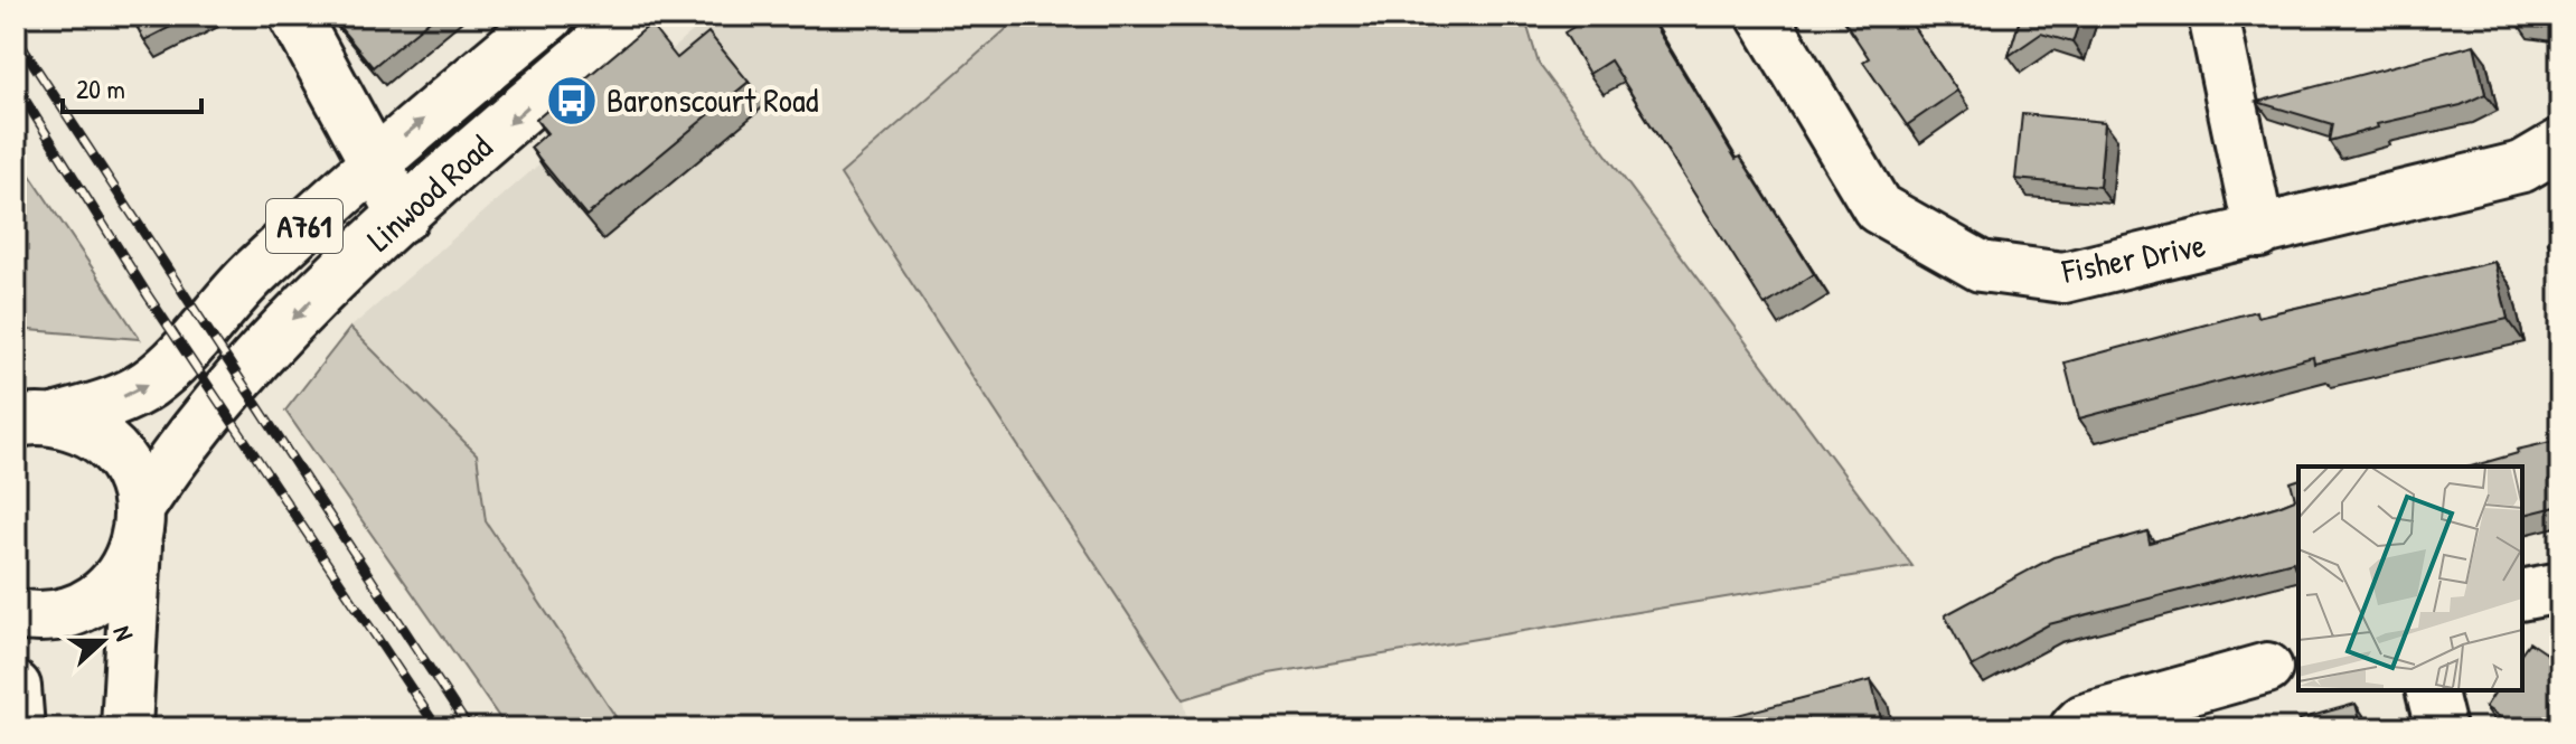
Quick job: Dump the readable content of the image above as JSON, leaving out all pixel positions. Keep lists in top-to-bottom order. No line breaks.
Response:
{"streets":{"main road":["Linwood Road","A761","Fisher Drive"]},"crossings":[["Linwood Road","A761"]],"places":{"bus stop":["Baronscourt Road"]},"scale_bar":"20 m","north":"right"}
